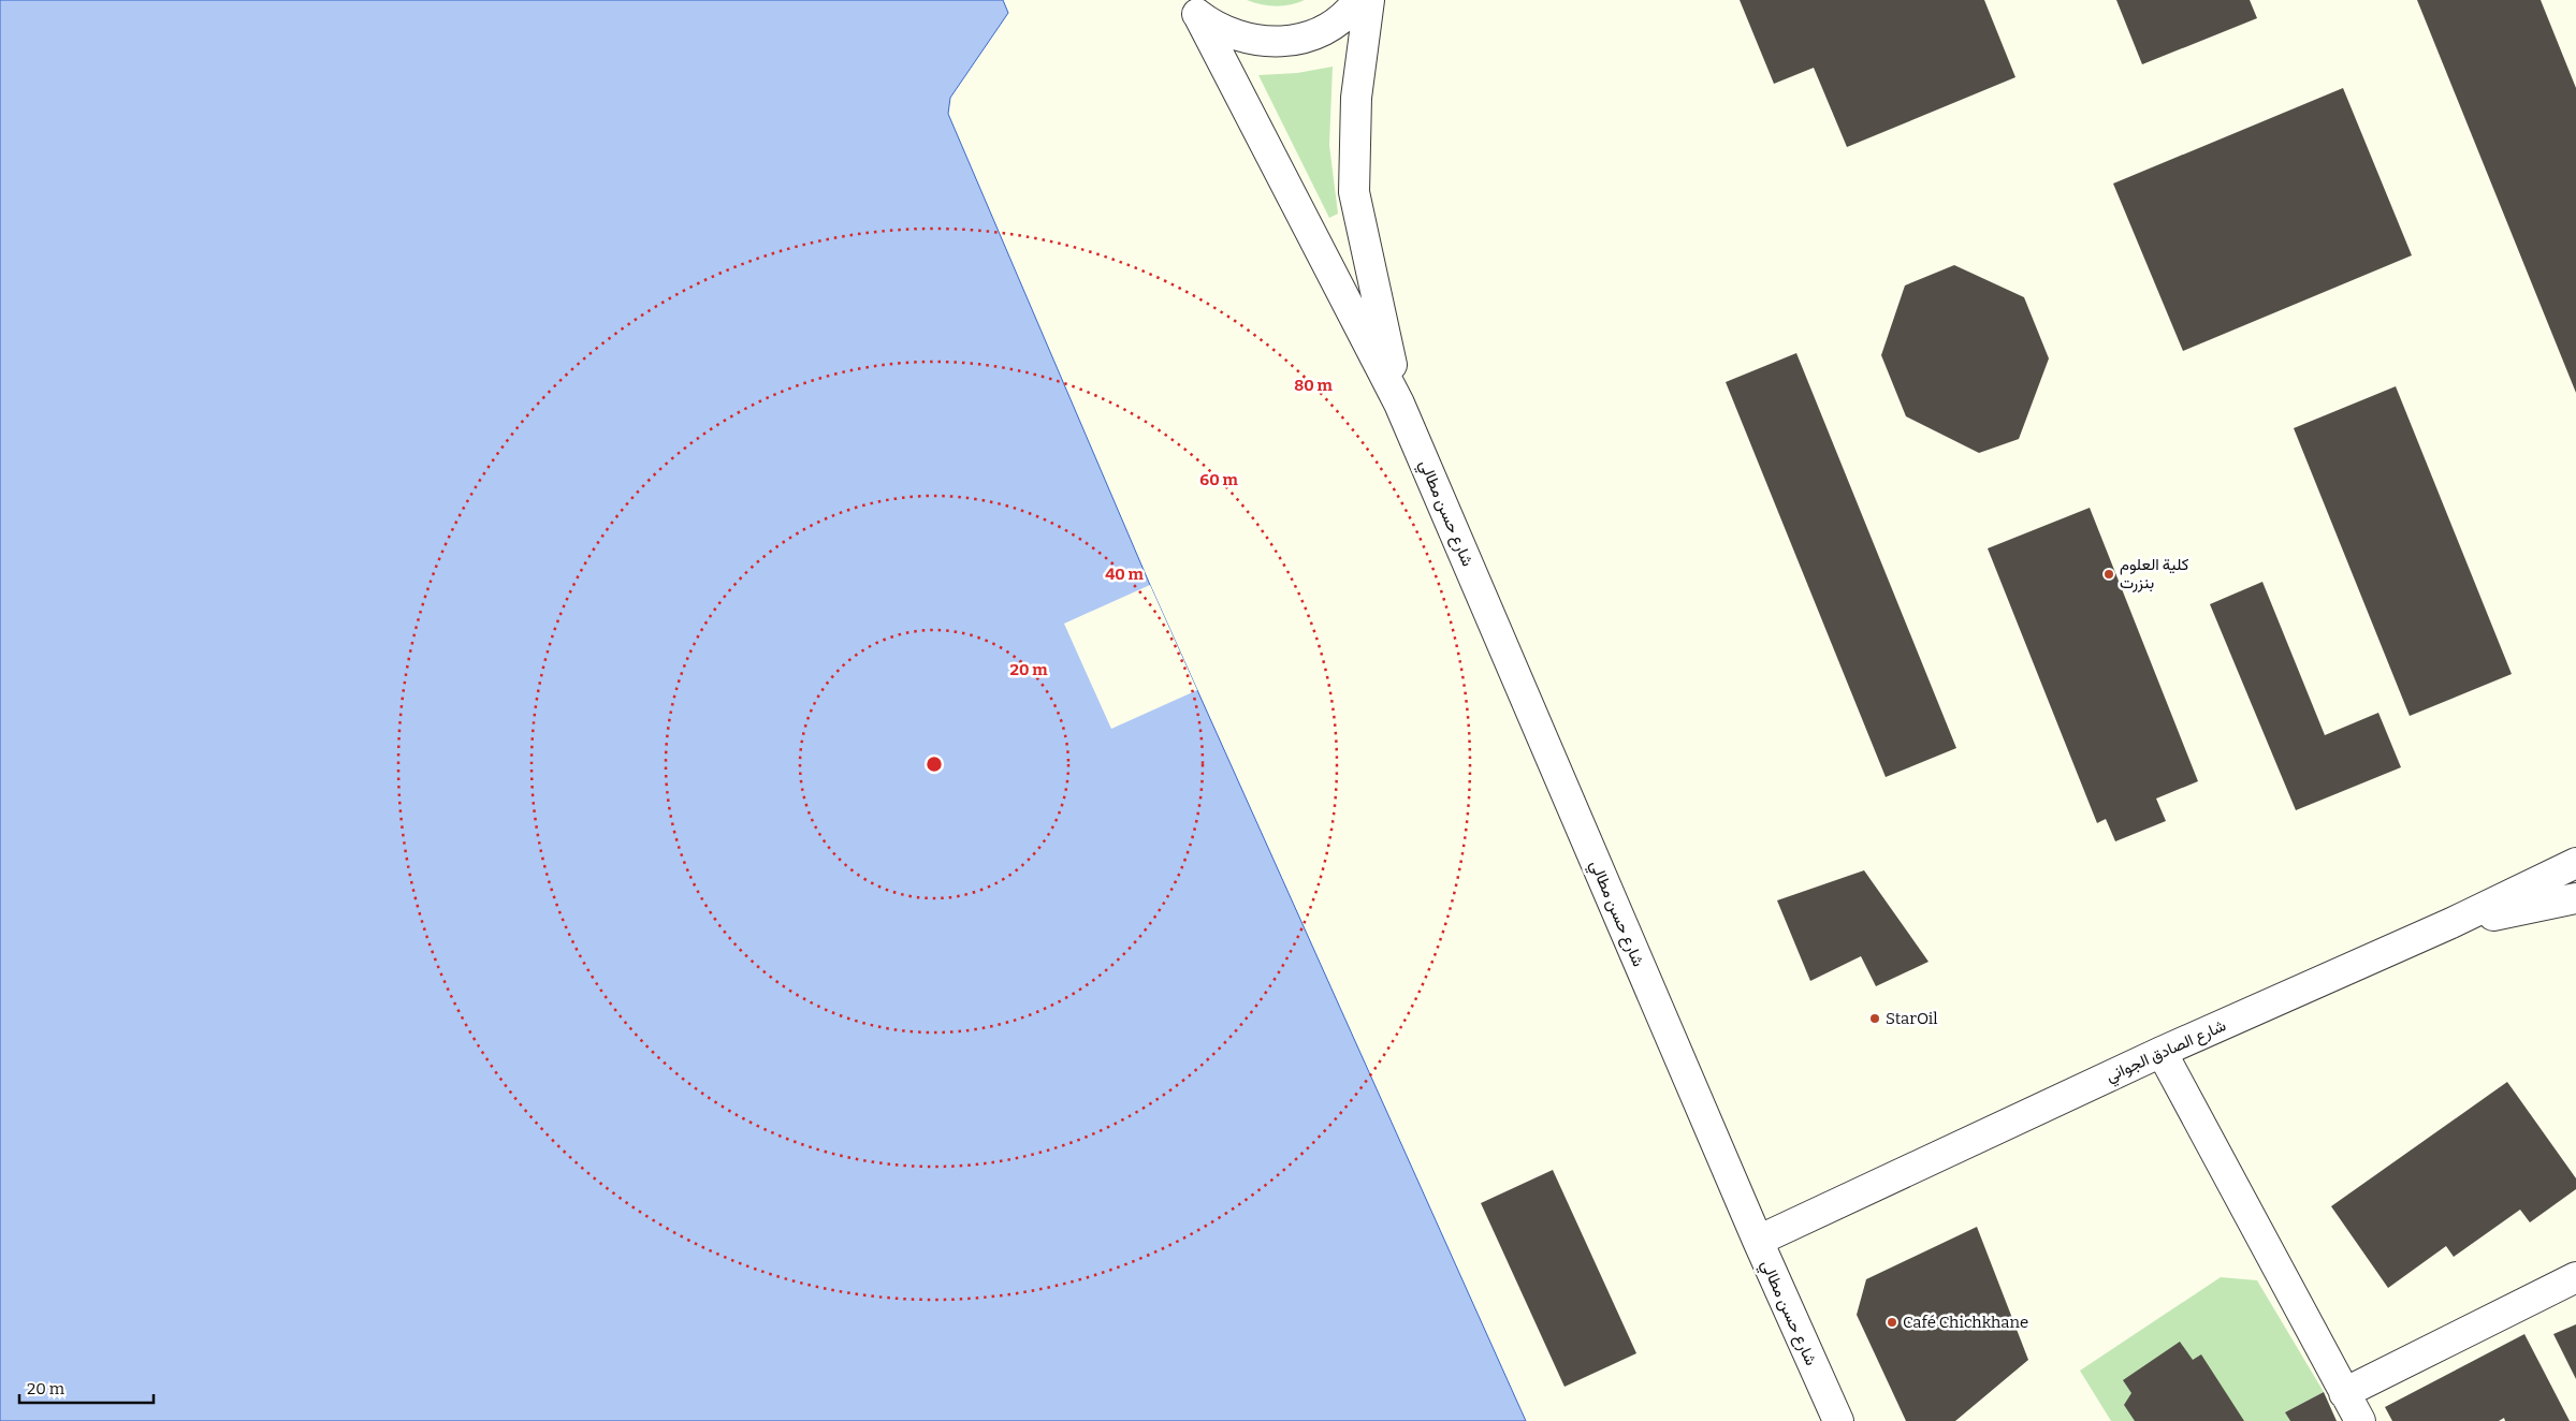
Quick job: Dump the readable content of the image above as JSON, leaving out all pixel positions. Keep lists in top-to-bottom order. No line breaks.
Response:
{"streets":{"street":["شارع حسن مطالي","شارع الصادق الجواني"]},"crossings":[["شارع حسن مطالي","شارع الصادق الجواني"]],"places":["كلية العلوم بنزرت","StarOil","Café Chichkhane"],"scale_bar":"20 m","rings":["80 m","60 m","40 m","20 m"]}
